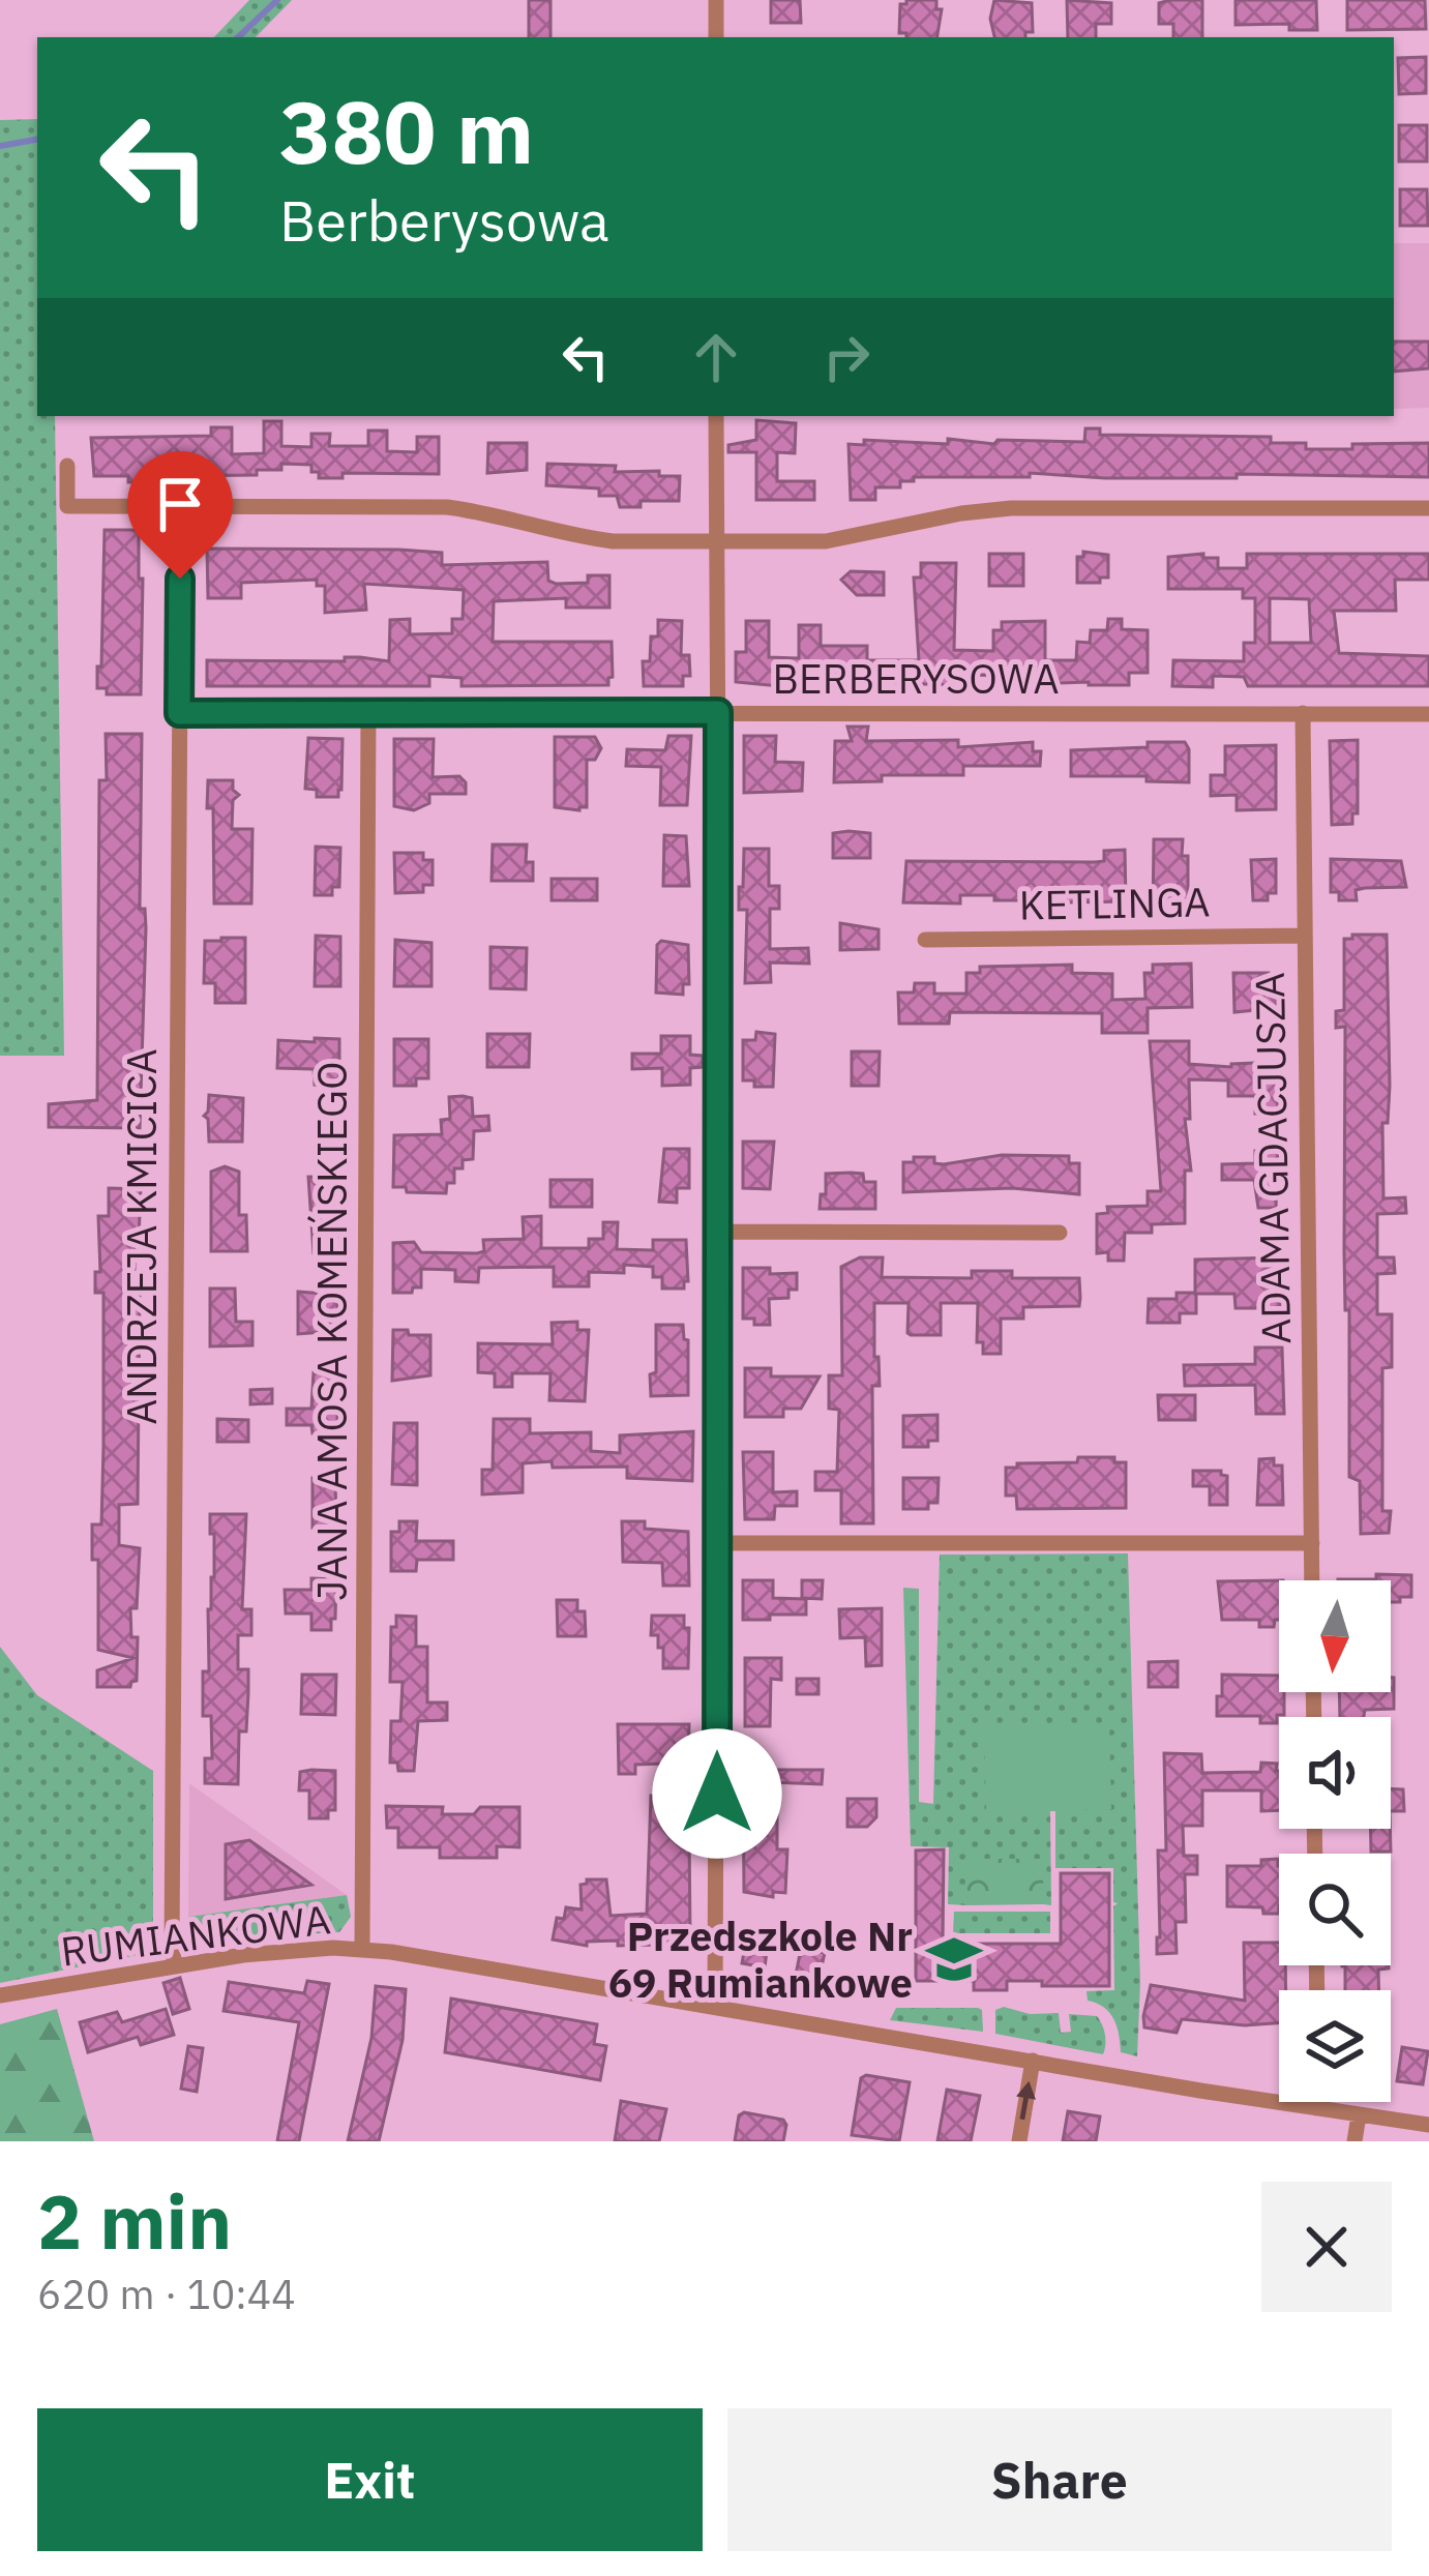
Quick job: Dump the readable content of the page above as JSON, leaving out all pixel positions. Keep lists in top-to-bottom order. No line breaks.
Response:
{"streets":{"street":["BERBERYSOWA","KETLINGA","ADAMA GDACJUSZA","ANDRZEJA KMICICA","JANA AMOSA KOMEŃSKIEGO","RUMIANKOWA"]},"crossings":[["BERBERYSOWA","ADAMA GDACJUSZA"],["BERBERYSOWA","ANDRZEJA KMICICA"],["BERBERYSOWA","JANA AMOSA KOMEŃSKIEGO"],["KETLINGA","ADAMA GDACJUSZA"],["ANDRZEJA KMICICA","RUMIANKOWA"],["JANA AMOSA KOMEŃSKIEGO","RUMIANKOWA"]],"places":{"school or university":["Przedszkole Nr 69 Rumiankowe"]},"north":"bottom","page":{"turn":["380 m","Berberysowa"],"heading":["2 min","620 m · 10:44"],"buttons":["Exit","Share"]}}
